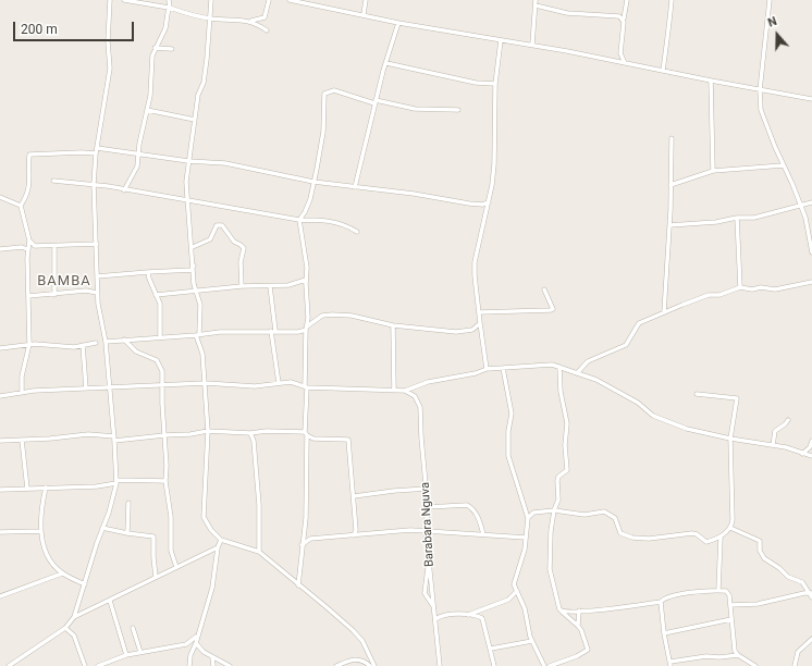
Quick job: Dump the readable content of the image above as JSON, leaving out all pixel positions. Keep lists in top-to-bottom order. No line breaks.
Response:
{"streets":{"street":["Barabara Nguva"]},"districts":["BAMBA"],"scale_bar":"200 m","north":"top"}
